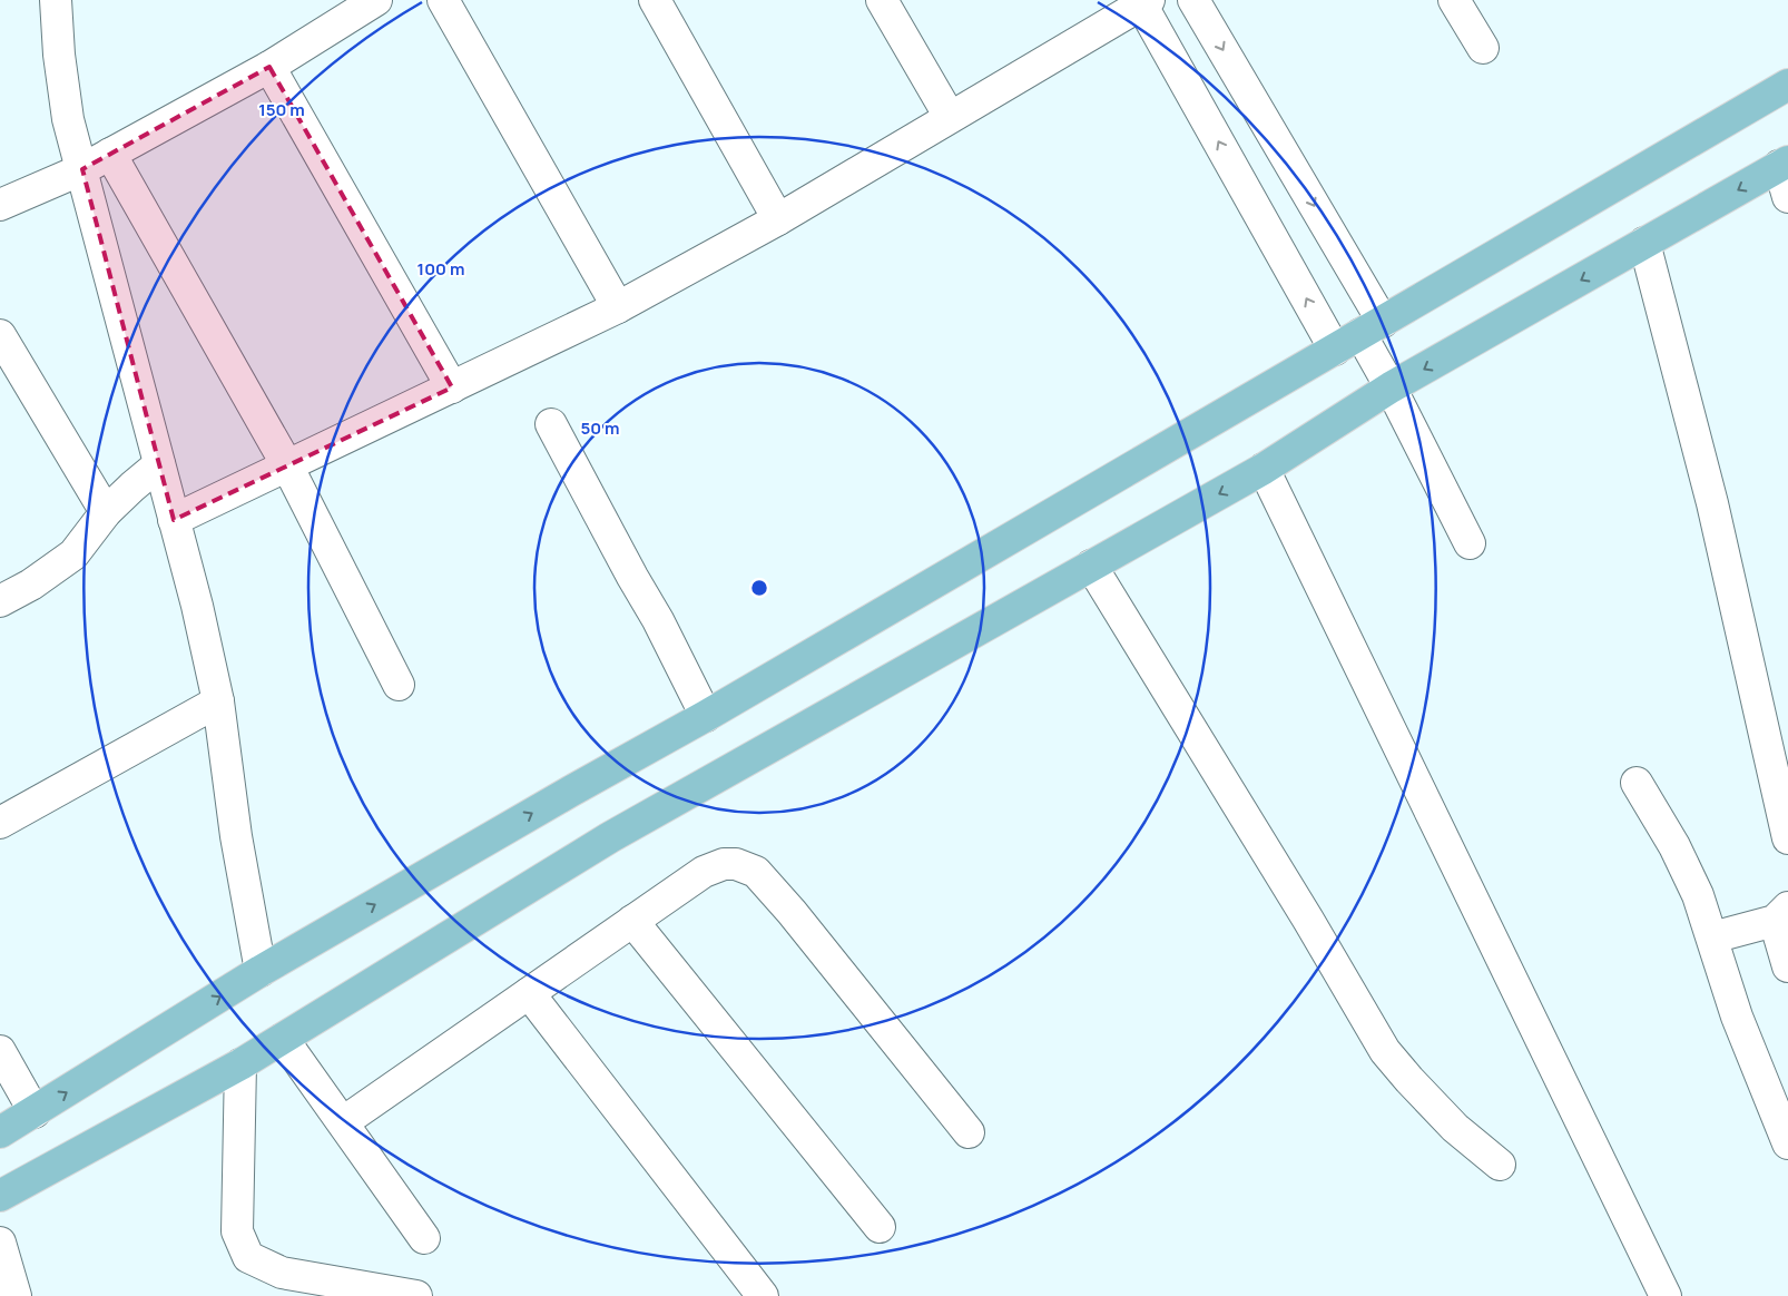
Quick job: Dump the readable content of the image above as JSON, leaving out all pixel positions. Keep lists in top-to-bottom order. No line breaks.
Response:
{"rings":["150 m","100 m","50 m"]}
